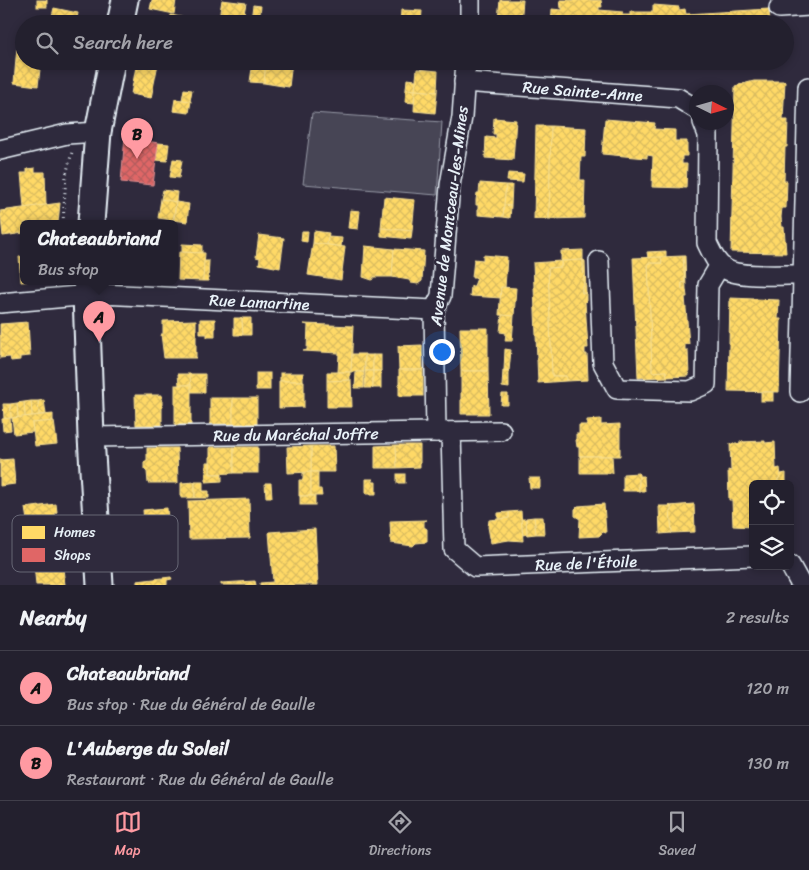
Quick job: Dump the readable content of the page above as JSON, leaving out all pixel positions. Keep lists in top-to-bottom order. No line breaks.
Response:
{"streets":{"street":["Rue Sainte-Anne","Avenue de Montceau-les-Mines","Rue Lamartine","Rue du Maréchal Joffre","Rue de l'Étoile"]},"crossings":[["Rue Sainte-Anne","Avenue de Montceau-les-Mines"],["Avenue de Montceau-les-Mines","Rue Lamartine"],["Avenue de Montceau-les-Mines","Rue du Maréchal Joffre"],["Avenue de Montceau-les-Mines","Rue de l'Étoile"],["Rue du Maréchal Joffre","Rue de l'Étoile"]],"legend":["Homes","Shops"],"north":"right","page":{"search":"Search here","pins":["B","A"],"popup":["Chateaubriand","Bus stop"],"heading":["Nearby","2 results"],"list":[{"mark":"A","name":"Chateaubriand","note":"Bus stop · Rue du Général de Gaulle","value":"120 m"},{"mark":"B","name":"L'Auberge du Soleil","note":"Restaurant · Rue du Général de Gaulle","value":"130 m"}],"nav":["Map","Directions","Saved"]}}
